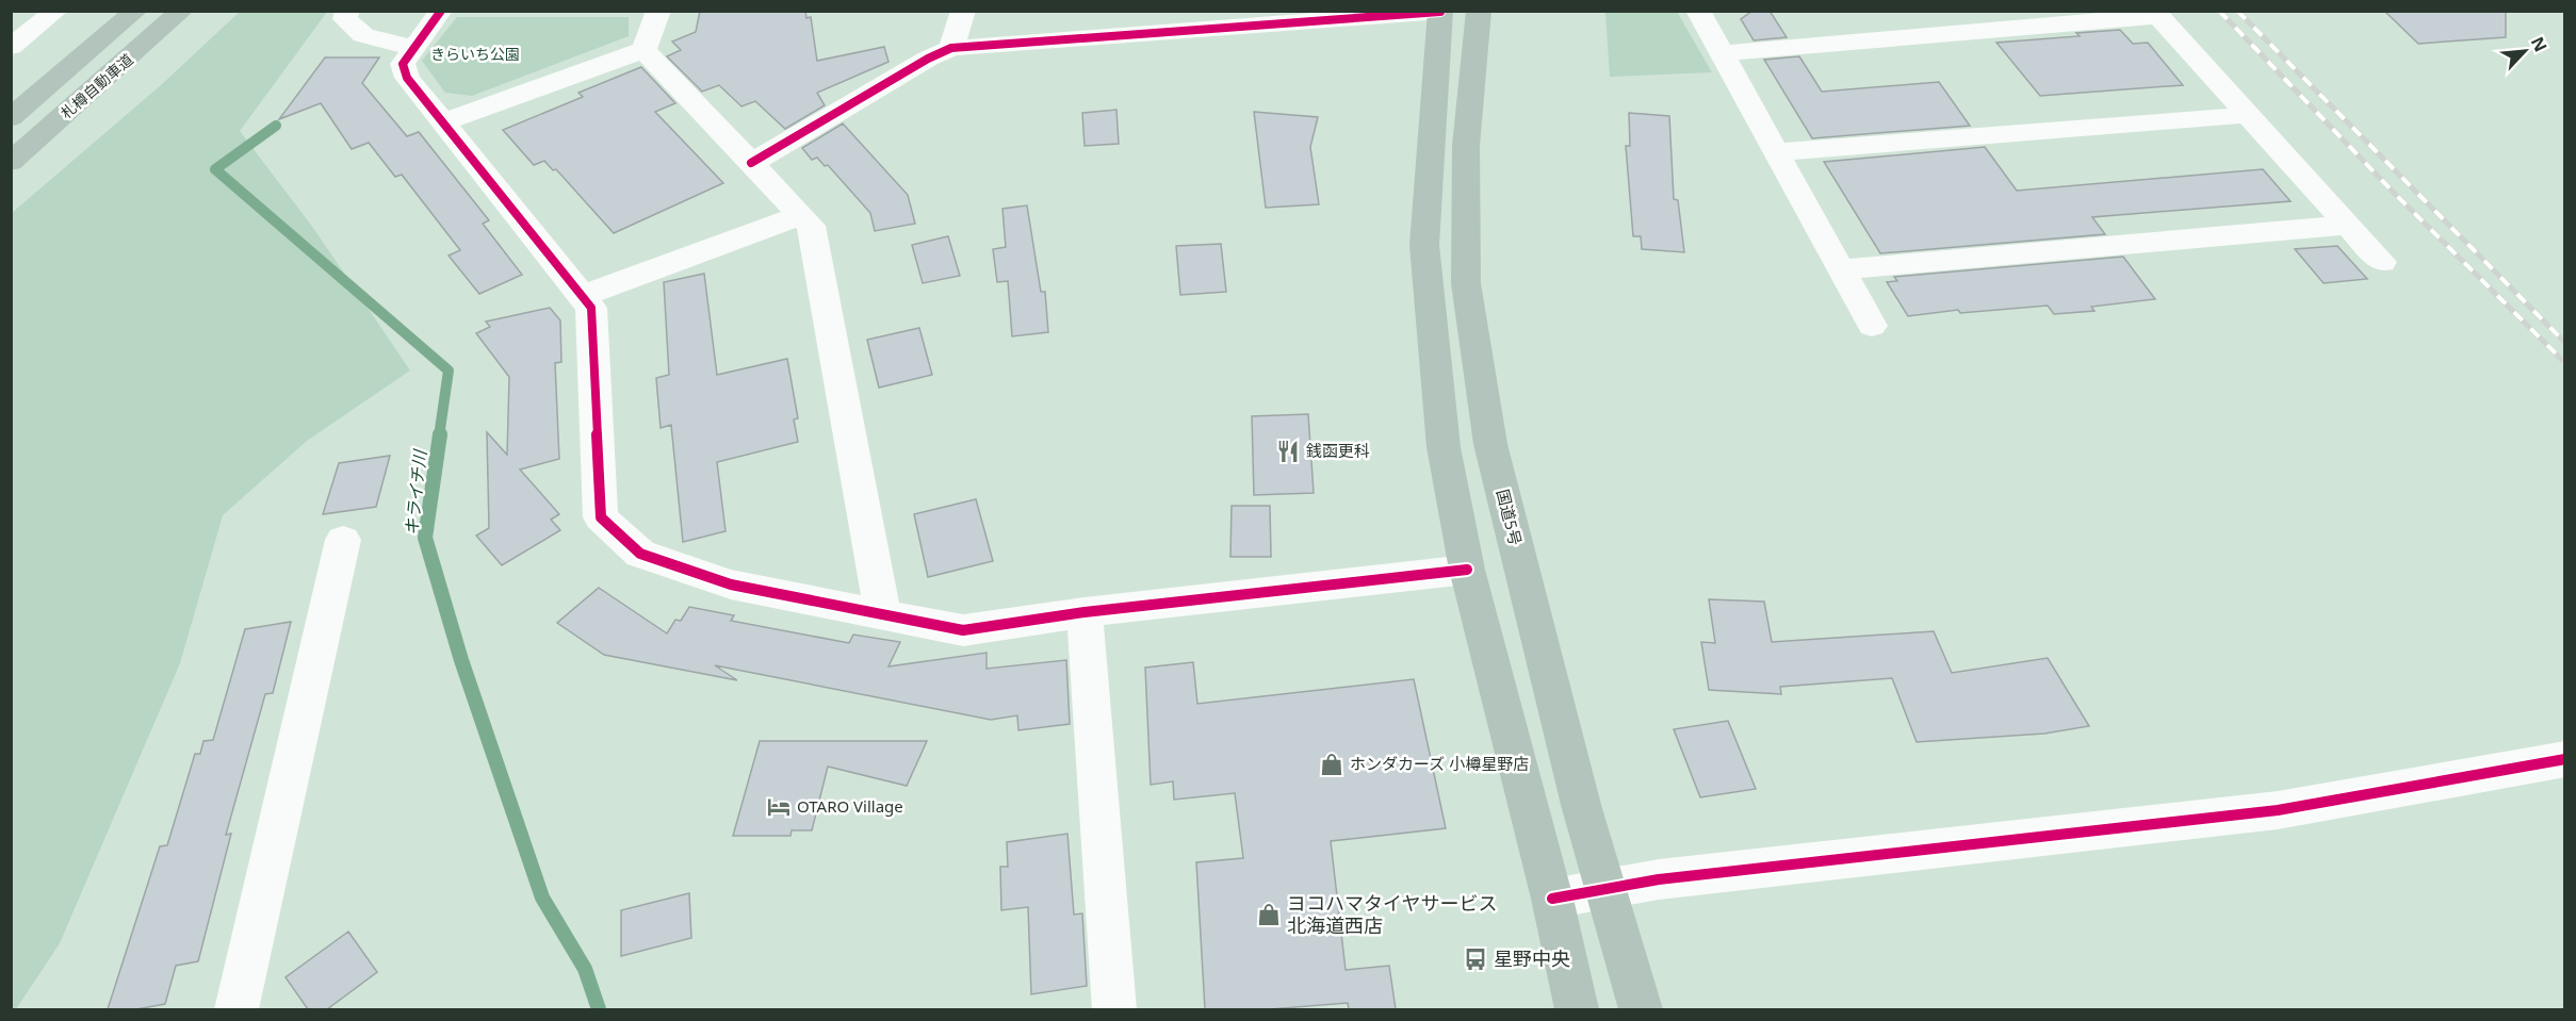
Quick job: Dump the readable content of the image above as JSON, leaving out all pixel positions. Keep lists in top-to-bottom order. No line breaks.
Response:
{"streets":{"highway":["札樽自動車道","国道5号"]},"water":["キライチ川"],"parks":["きらいち公園"],"places":{"restaurant":["銭函更科"],"shop":["ホンダカーズ 小樽星野店","ヨコハマタイヤサービス 北海道西店"],"hotel":["OTARO Village"],"bus stop":["星野中央"]},"north":"top right"}
